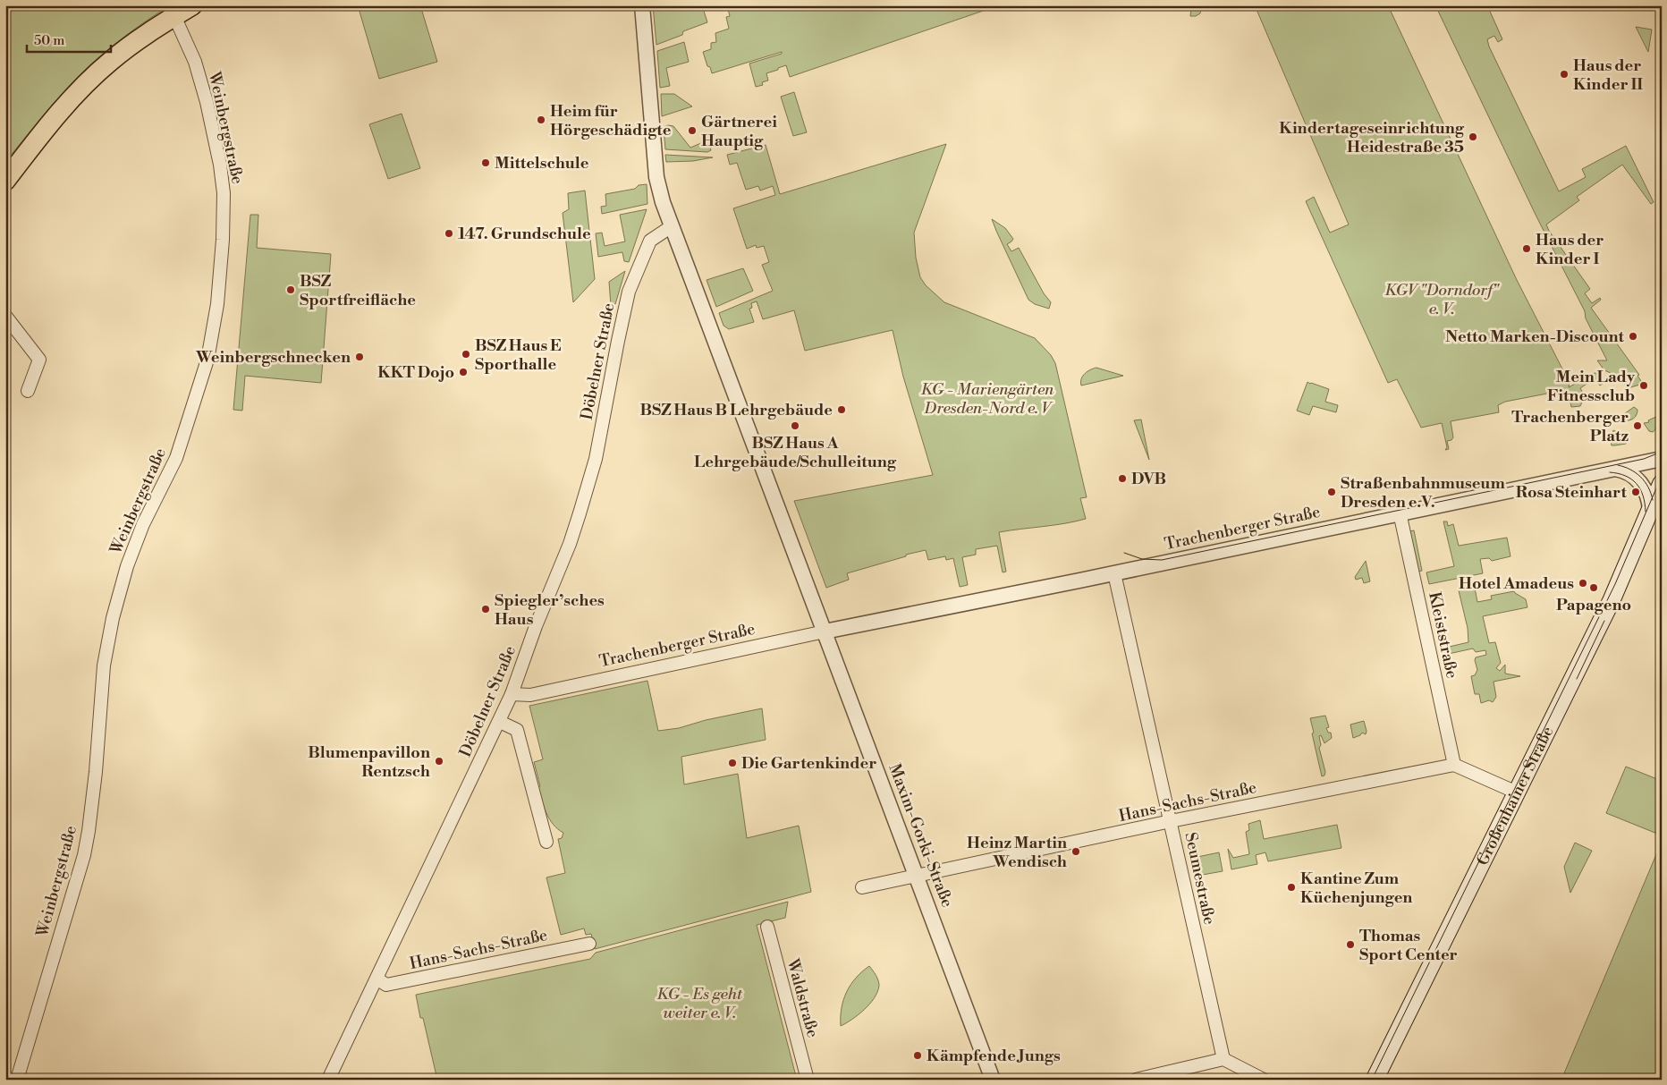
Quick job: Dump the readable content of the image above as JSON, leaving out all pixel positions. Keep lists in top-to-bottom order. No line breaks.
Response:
{"streets":{"main road":["Großenhainer Straße"],"street":["Weinbergstraße","Döbelner Straße","Trachenberger Straße","Kleiststraße","Hans-Sachs-Straße","Maxim-Gorki-Straße","Seumestraße","Waldstraße"]},"crossings":[["Döbelner Straße","Trachenberger Straße"],["Döbelner Straße","Hans-Sachs-Straße"],["Döbelner Straße","Maxim-Gorki-Straße"],["Trachenberger Straße","Kleiststraße"],["Trachenberger Straße","Maxim-Gorki-Straße"],["Trachenberger Straße","Seumestraße"],["Kleiststraße","Hans-Sachs-Straße"],["Hans-Sachs-Straße","Maxim-Gorki-Straße"],["Hans-Sachs-Straße","Seumestraße"]],"parks":["KGV \"Dorndorf\" e. V.","KG - Mariengärten Dresden-Nord e. V","KG - Es geht weiter e. V."],"places":["Haus der Kinder II","Heim für Hörgeschädigte","Gärtnerei Hauptig","Kindertageseinrichtung Heidestraße 35","Mittelschule","147. Grundschule","Haus der Kinder I","BSZ Sportfreifläche","Netto Marken-Discount","BSZ Haus E Sporthalle","Weinbergschnecken","KKT Dojo","Mein Lady Fitnessclub","BSZ Haus B Lehrgebäude","BSZ Haus A Lehrgebäude/Schulleitung","Trachenberger Platz","DVB","Straßenbahnmuseum Dresden e.V.","Rosa Steinhart","Hotel Amadeus","Papageno","Spiegler’sches Haus","Blumenpavillon Rentzsch","Die Gartenkinder","Heinz Martin Wendisch","Kantine Zum Küchenjungen","Thomas Sport Center","Kämpfende Jungs"],"scale_bar":"50 m"}
